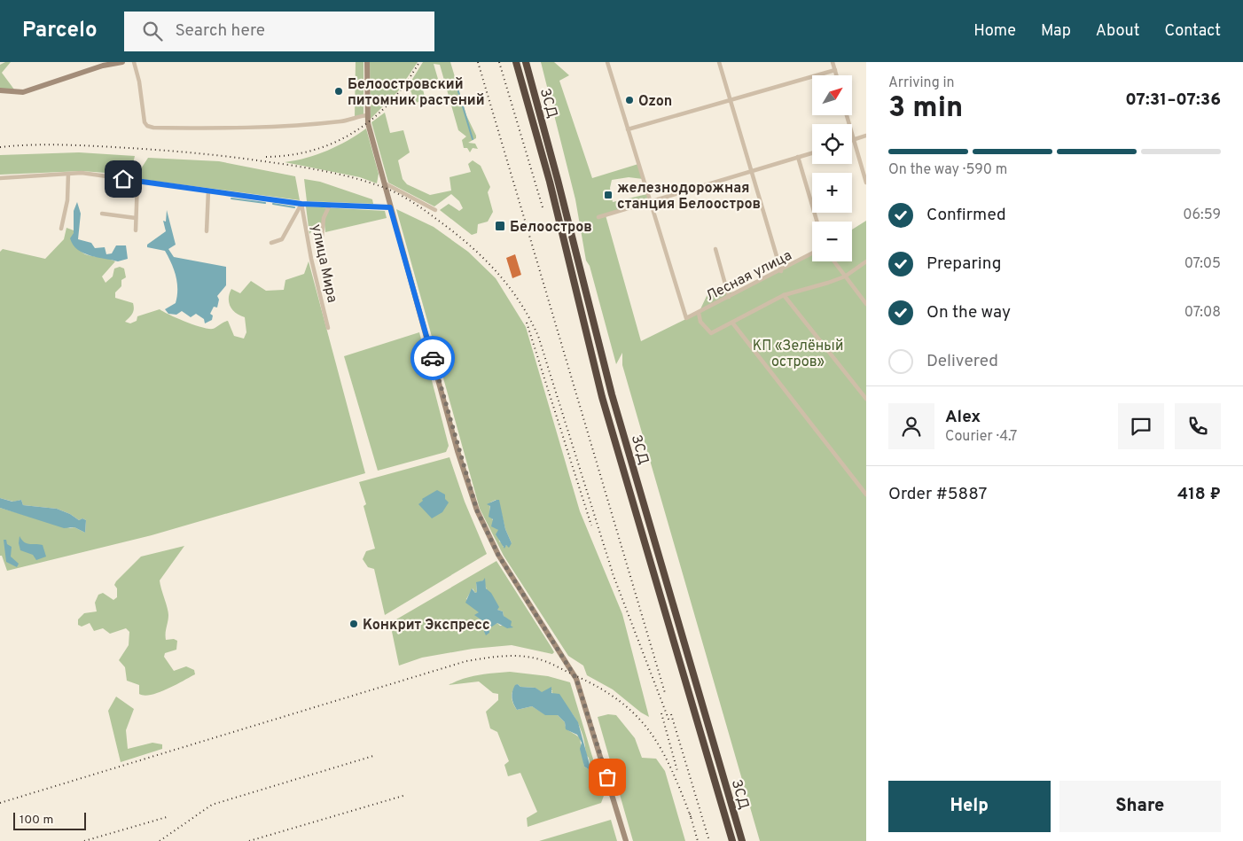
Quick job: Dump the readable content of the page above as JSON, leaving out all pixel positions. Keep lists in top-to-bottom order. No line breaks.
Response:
{"streets":{"highway":["ЗСД"],"street":["улица Мира","Лесная улица"]},"parks":["КП «Зелёный остров»"],"places":{"other":["Белоостровский питомник растений","Ozon","Конкрит Экспресс"],"transit":["железнодорожная станция Белоостров","Белоостров"]},"scale_bar":"100 m","north":"top right","page":{"header":"Parcelo","search":"Search here","nav":["Home","Map","About","Contact"],"heading":["3 min","Arriving in","07:31–07:36"],"panel":["Alex","Courier · 4.7","Order #5887","418 ₽"],"map_buttons":["+","−"],"bar":"On the way · 590 m","list":[["Confirmed","06:59"],["Preparing","07:05"],["On the way","07:08"],"Delivered"],"buttons":["Help","Share"],"scale":"100 m"}}
